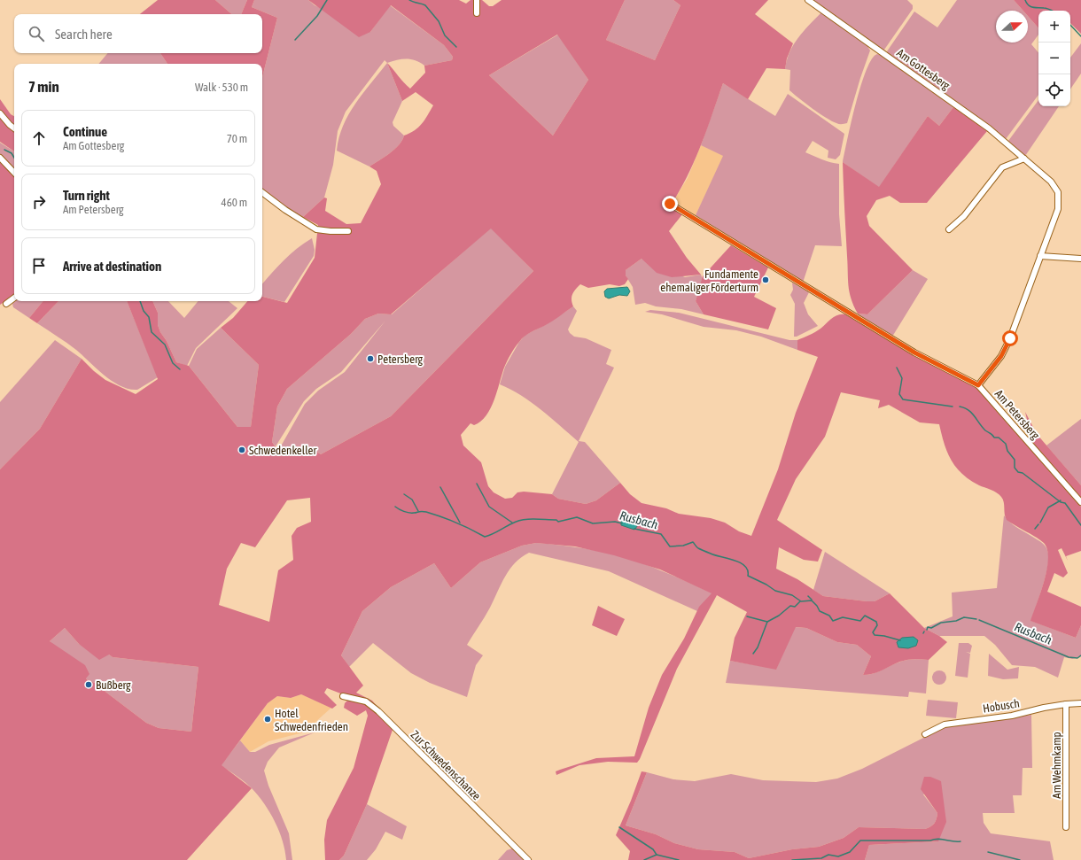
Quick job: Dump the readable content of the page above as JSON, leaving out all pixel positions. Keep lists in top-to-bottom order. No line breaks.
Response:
{"streets":{"street":["Am Gottesberg","Am Petersberg","Hobusch","Zur Schwedenschanze","Am Wehmkamp"]},"crossings":[["Am Gottesberg","Am Petersberg"],["Hobusch","Am Wehmkamp"]],"water":["Rusbach"],"places":["Fundamente ehemaliger Förderturm","Petersberg","Schwedenkeller","Bußberg","Hotel Schwedenfrieden"],"north":"right","page":{"map_buttons":["+","−"],"search":"Search here","heading":["7 min","Walk · 530 m"],"list":[["Continue","Am Gottesberg","70 m"],["Turn right","Am Petersberg","460 m"],"Arrive at destination"]}}
